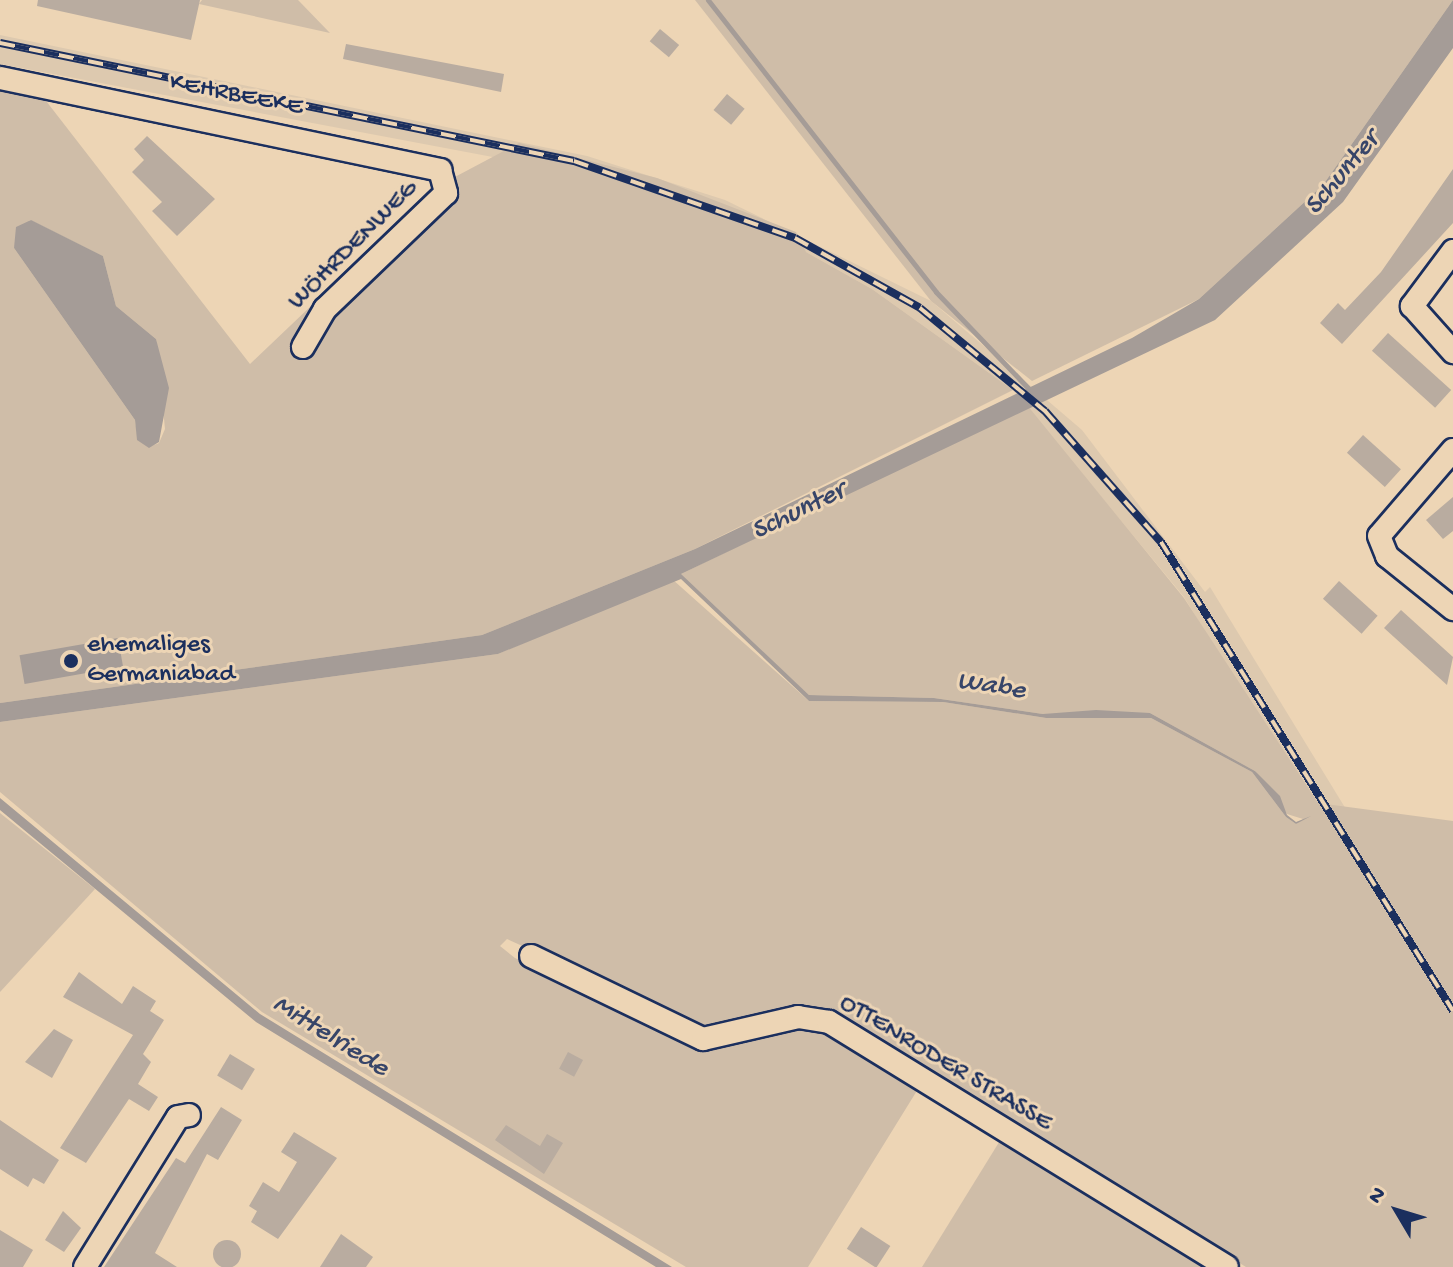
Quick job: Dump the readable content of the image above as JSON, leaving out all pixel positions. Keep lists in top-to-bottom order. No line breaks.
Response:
{"streets":{"street":["KEHRBEEKE","WÖHRDENWEG","OTTENRODER STRASSE"]},"crossings":[["KEHRBEEKE","WÖHRDENWEG"]],"water":["Schunter","Wabe","Mittelriede"],"places":["ehemaliges Germaniabad"],"north":"top left"}
